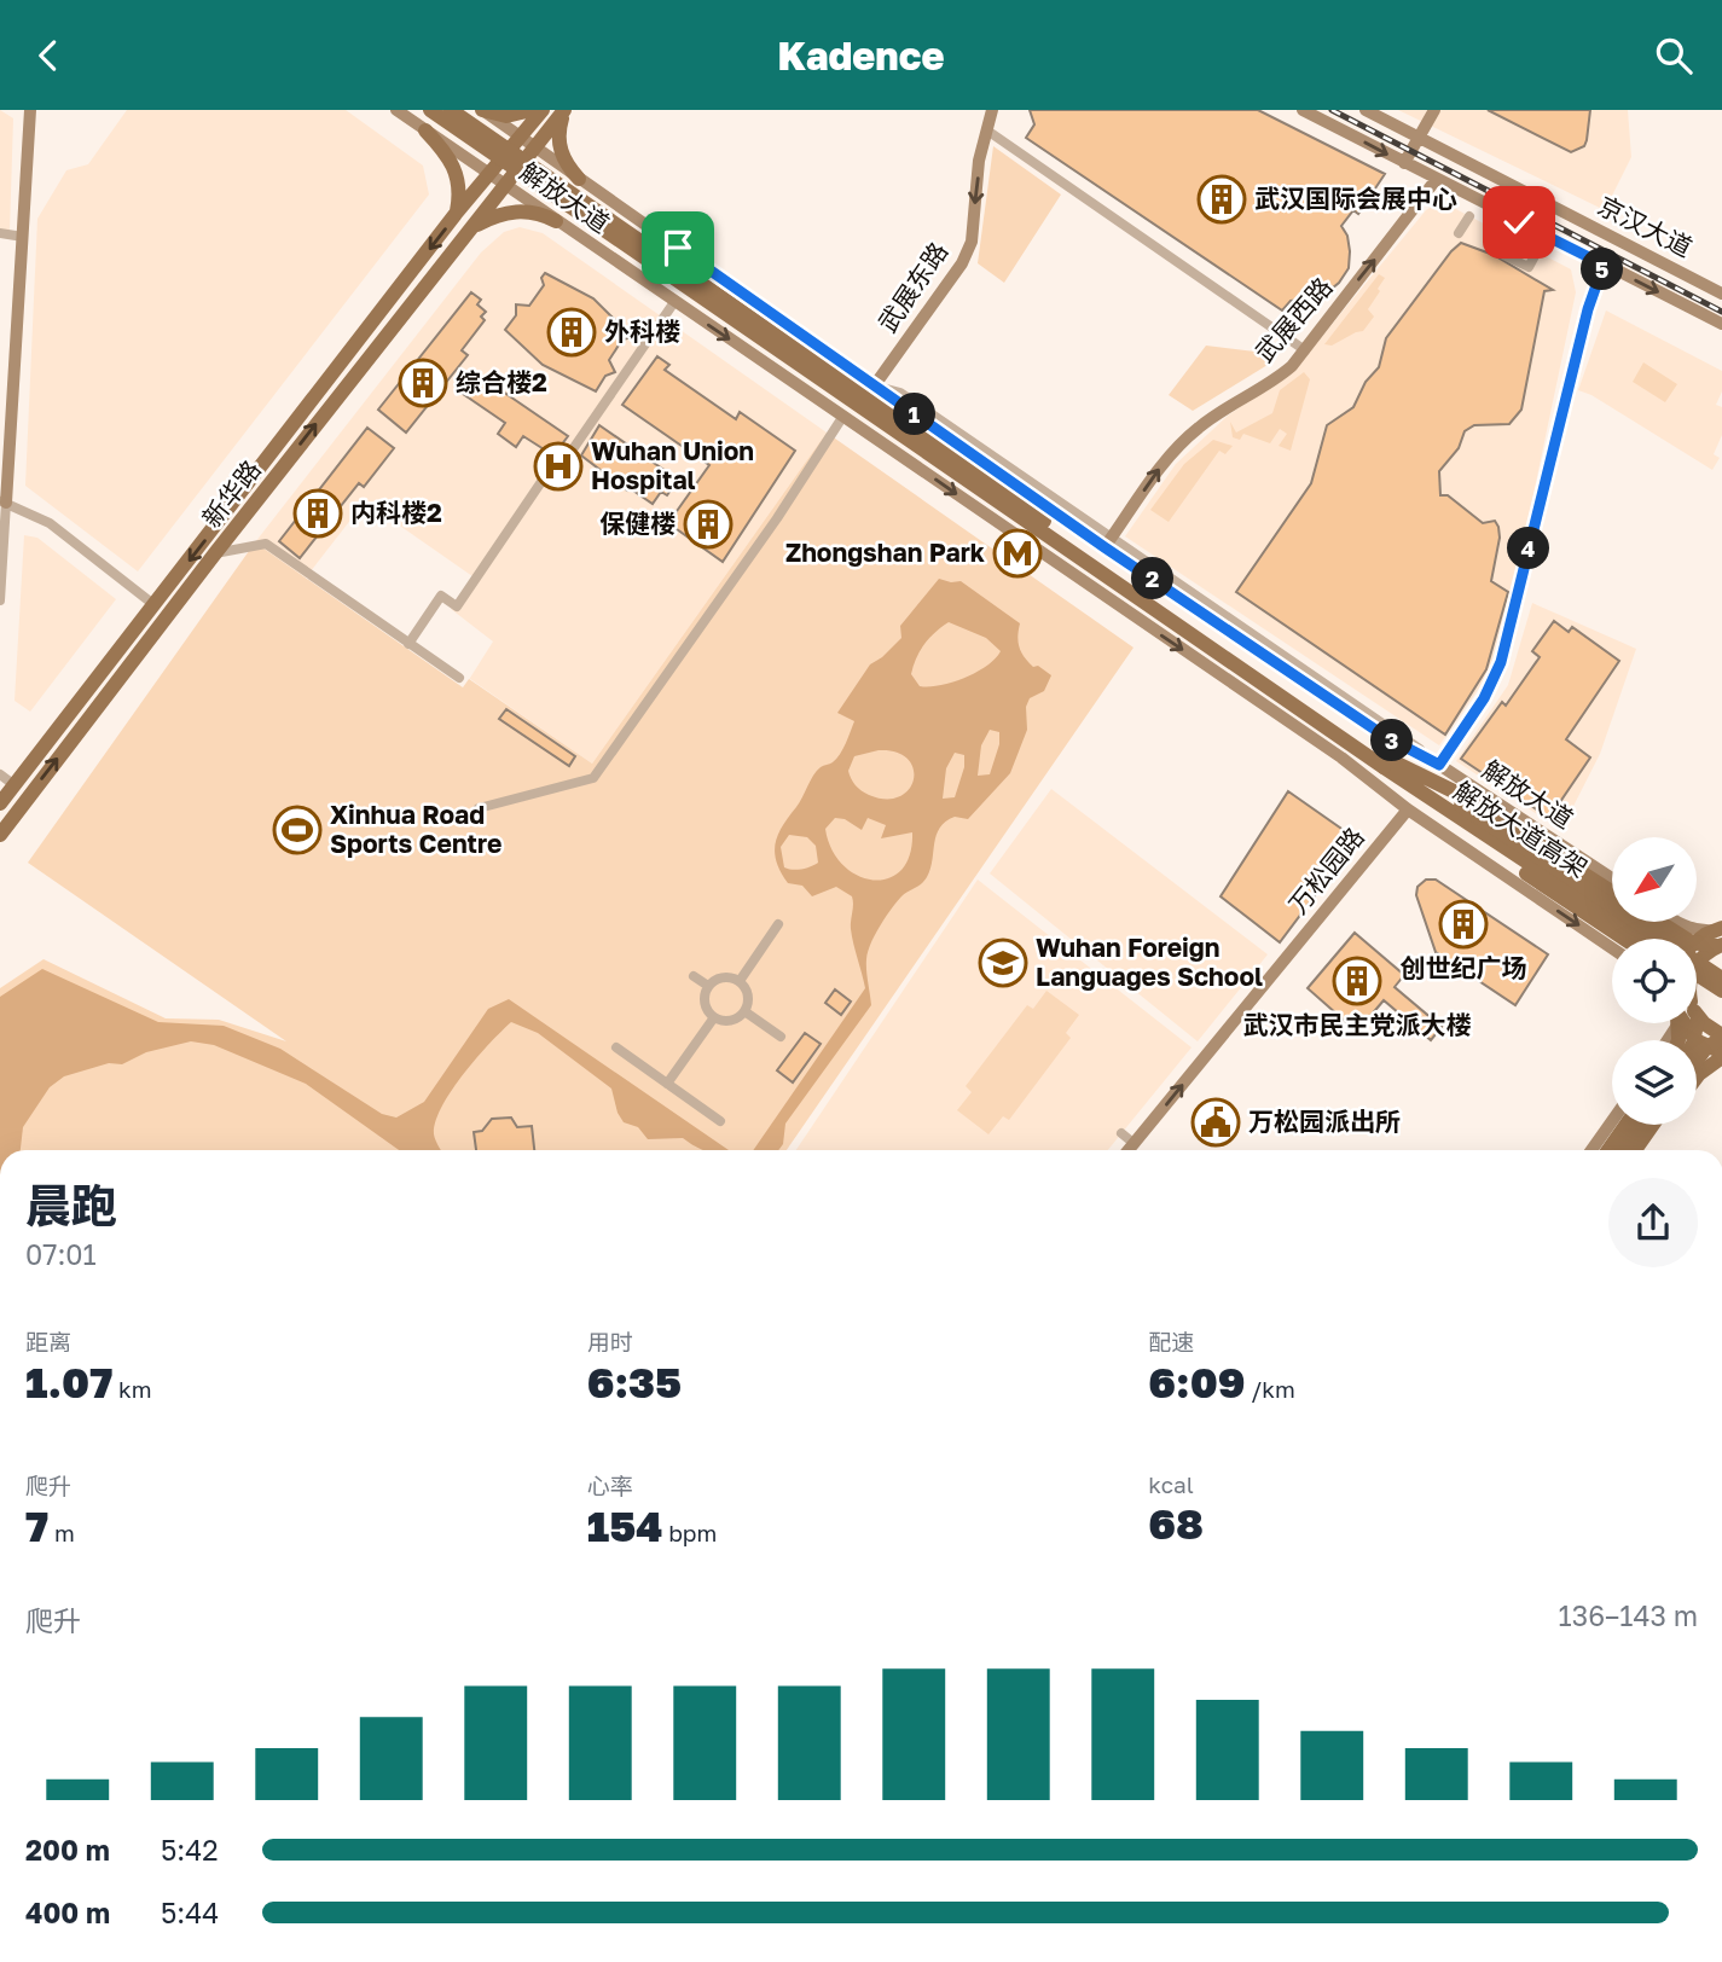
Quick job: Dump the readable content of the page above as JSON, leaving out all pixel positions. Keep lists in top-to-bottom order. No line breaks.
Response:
{"streets":{"main road":["解放大道","京汉大道","武展东路","武展西路","新华路","解放大道高架","万松园路"]},"crossings":[["解放大道","武展东路"],["解放大道","武展西路"],["解放大道","新华路"],["解放大道","万松园路"],["京汉大道","武展西路"]],"one_way":["武展东路","武展西路","万松园路"],"places":{"building":["武汉国际会展中心","外科楼","综合楼2","内科楼2","保健楼","创世纪广场","武汉市民主党派大楼"],"hospital":["Wuhan Union Hospital"],"metro station":["Zhongshan Park"],"sports":["Xinhua Road Sports Centre"],"school or university":["Wuhan Foreign Languages School"],"public building":["万松园派出所"]},"north":"bottom left","page":{"header":"Kadence","pins":["5","1","4","2","3"],"heading":["晨跑","07:01"],"stats":[["距离","1.07 km"],["用时","6:35"],["配速","6:09 /km"],["爬升","7 m"],["心率","154 bpm"],["kcal","68"]],"chart":["爬升","136–143 m"],"list":[{"name":"200 m","note":"5:42"},{"name":"400 m","note":"5:44"}]}}
